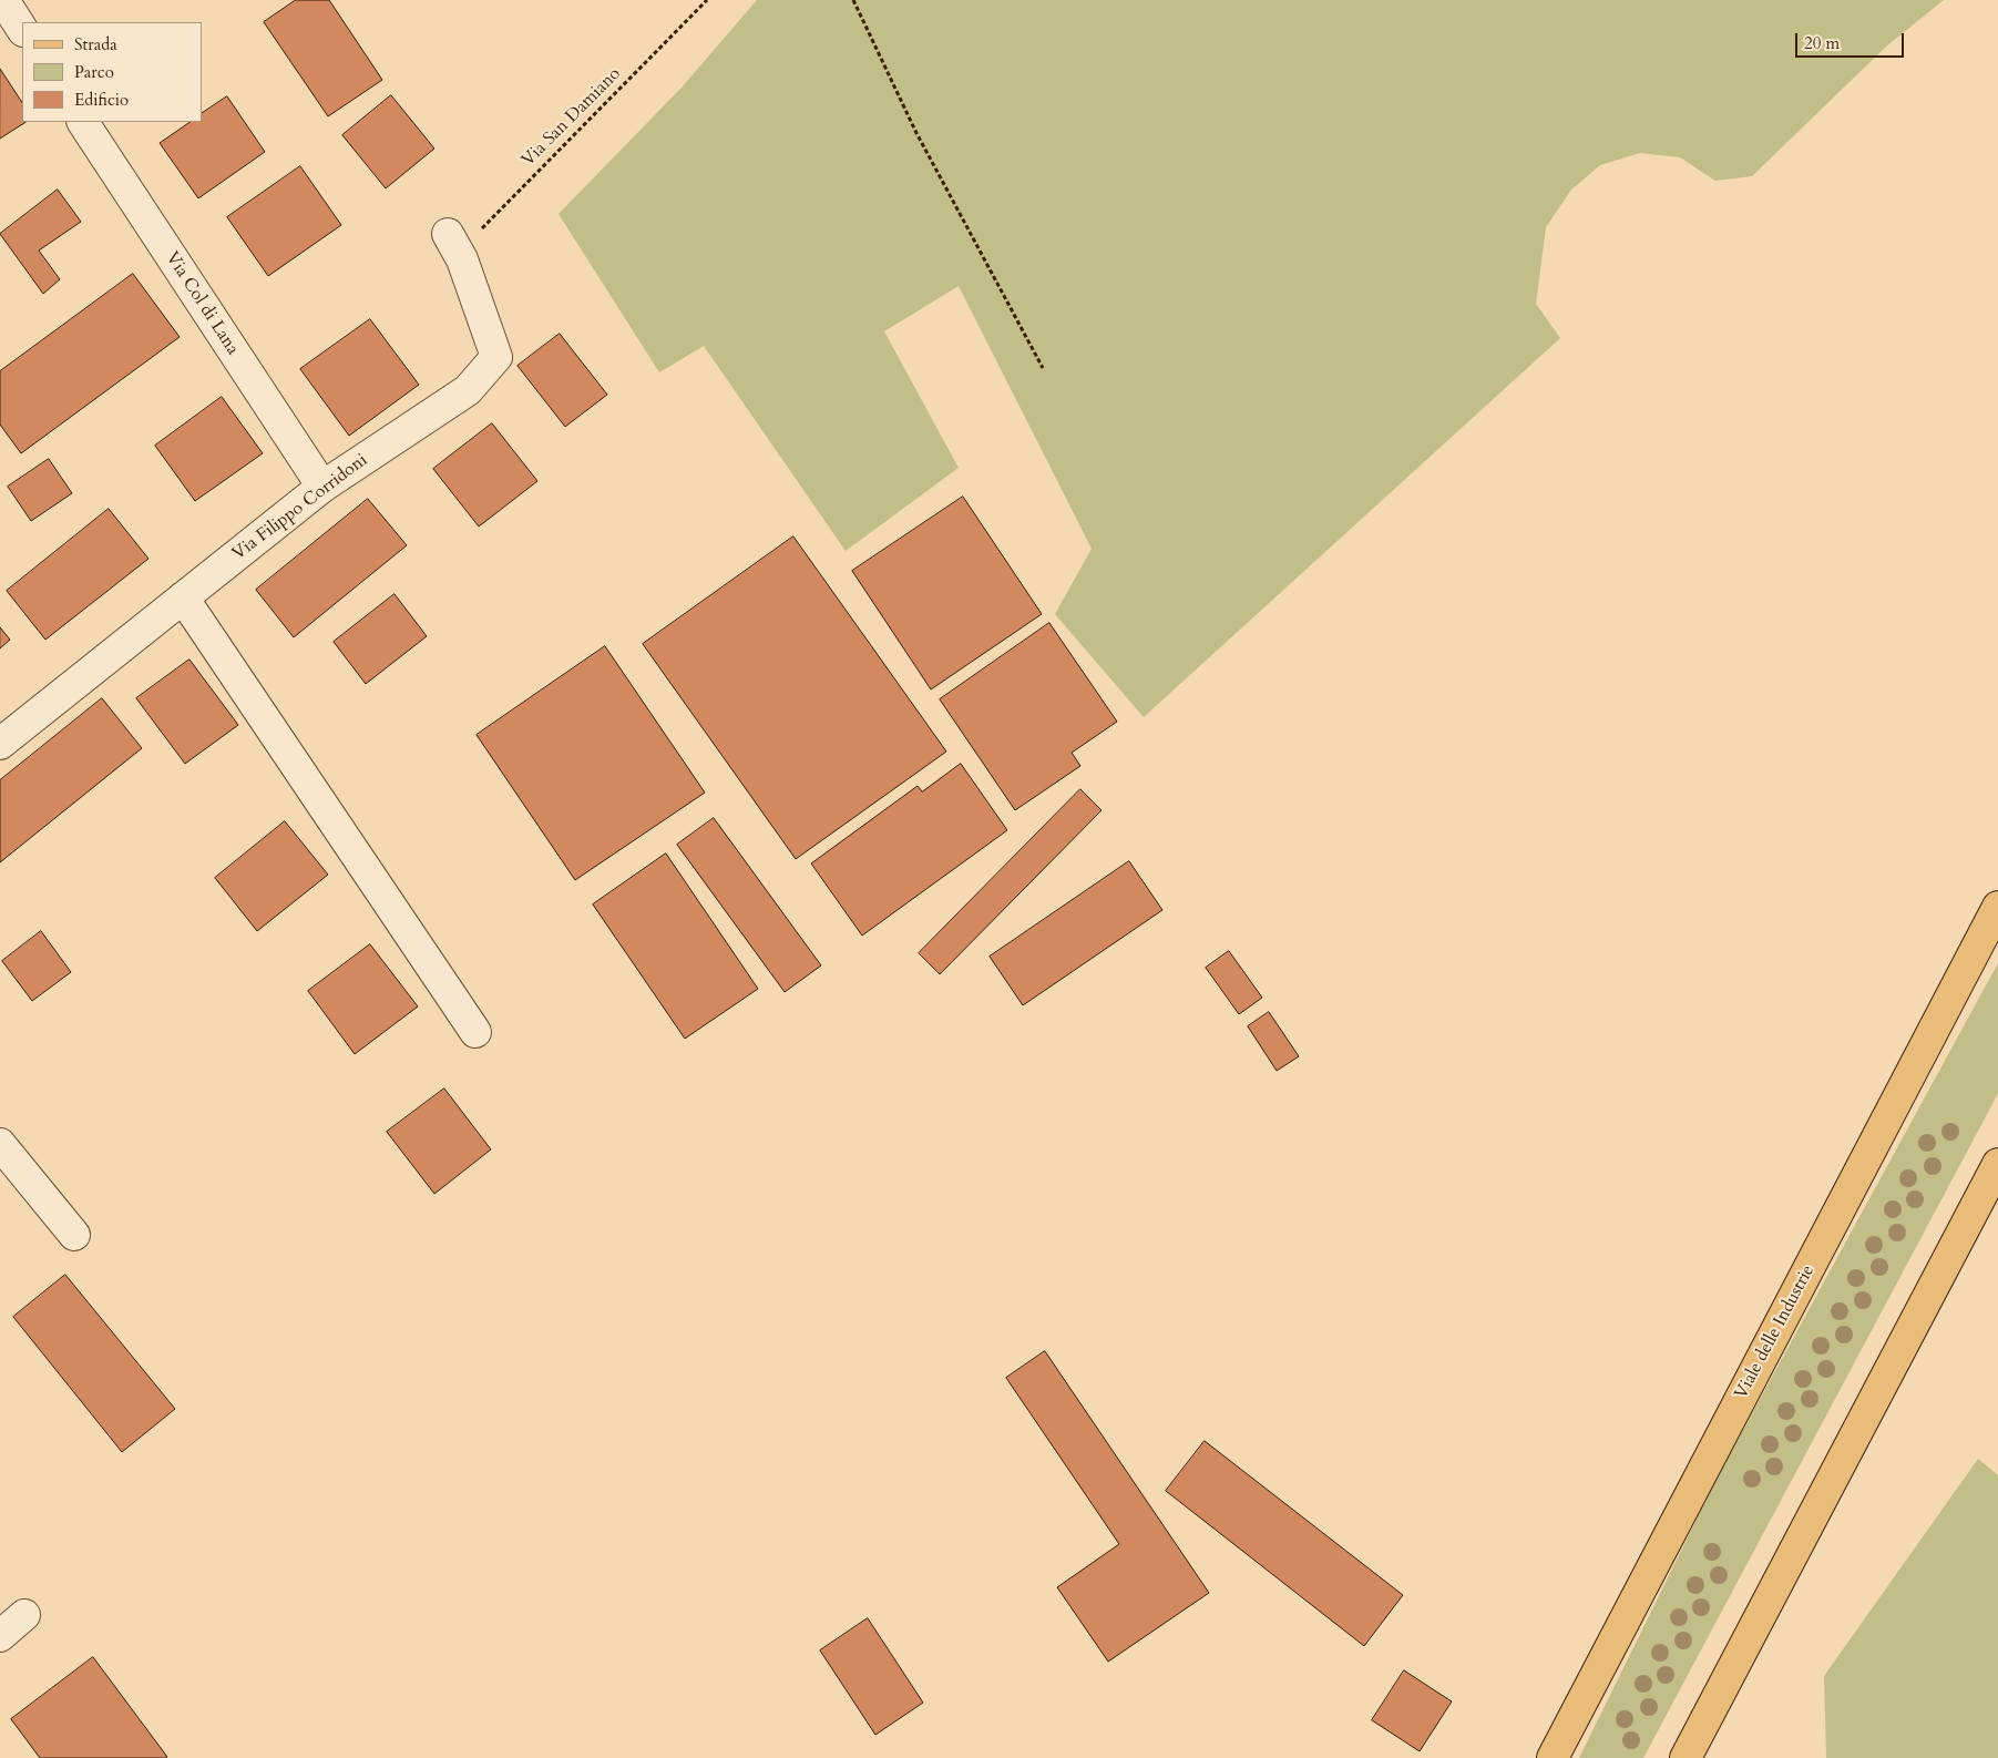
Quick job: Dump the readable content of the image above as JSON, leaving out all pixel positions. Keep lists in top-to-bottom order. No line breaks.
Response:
{"streets":{"main road":["Viale delle Industrie"],"street":["Via Col di Lana","Via Filippo Corridoni"],"path":["Via San Damiano"]},"crossings":[["Via San Damiano","Via Filippo Corridoni"],["Via Col di Lana","Via Filippo Corridoni"]],"legend":["Strada","Parco","Edificio"],"scale_bar":"20 m"}
